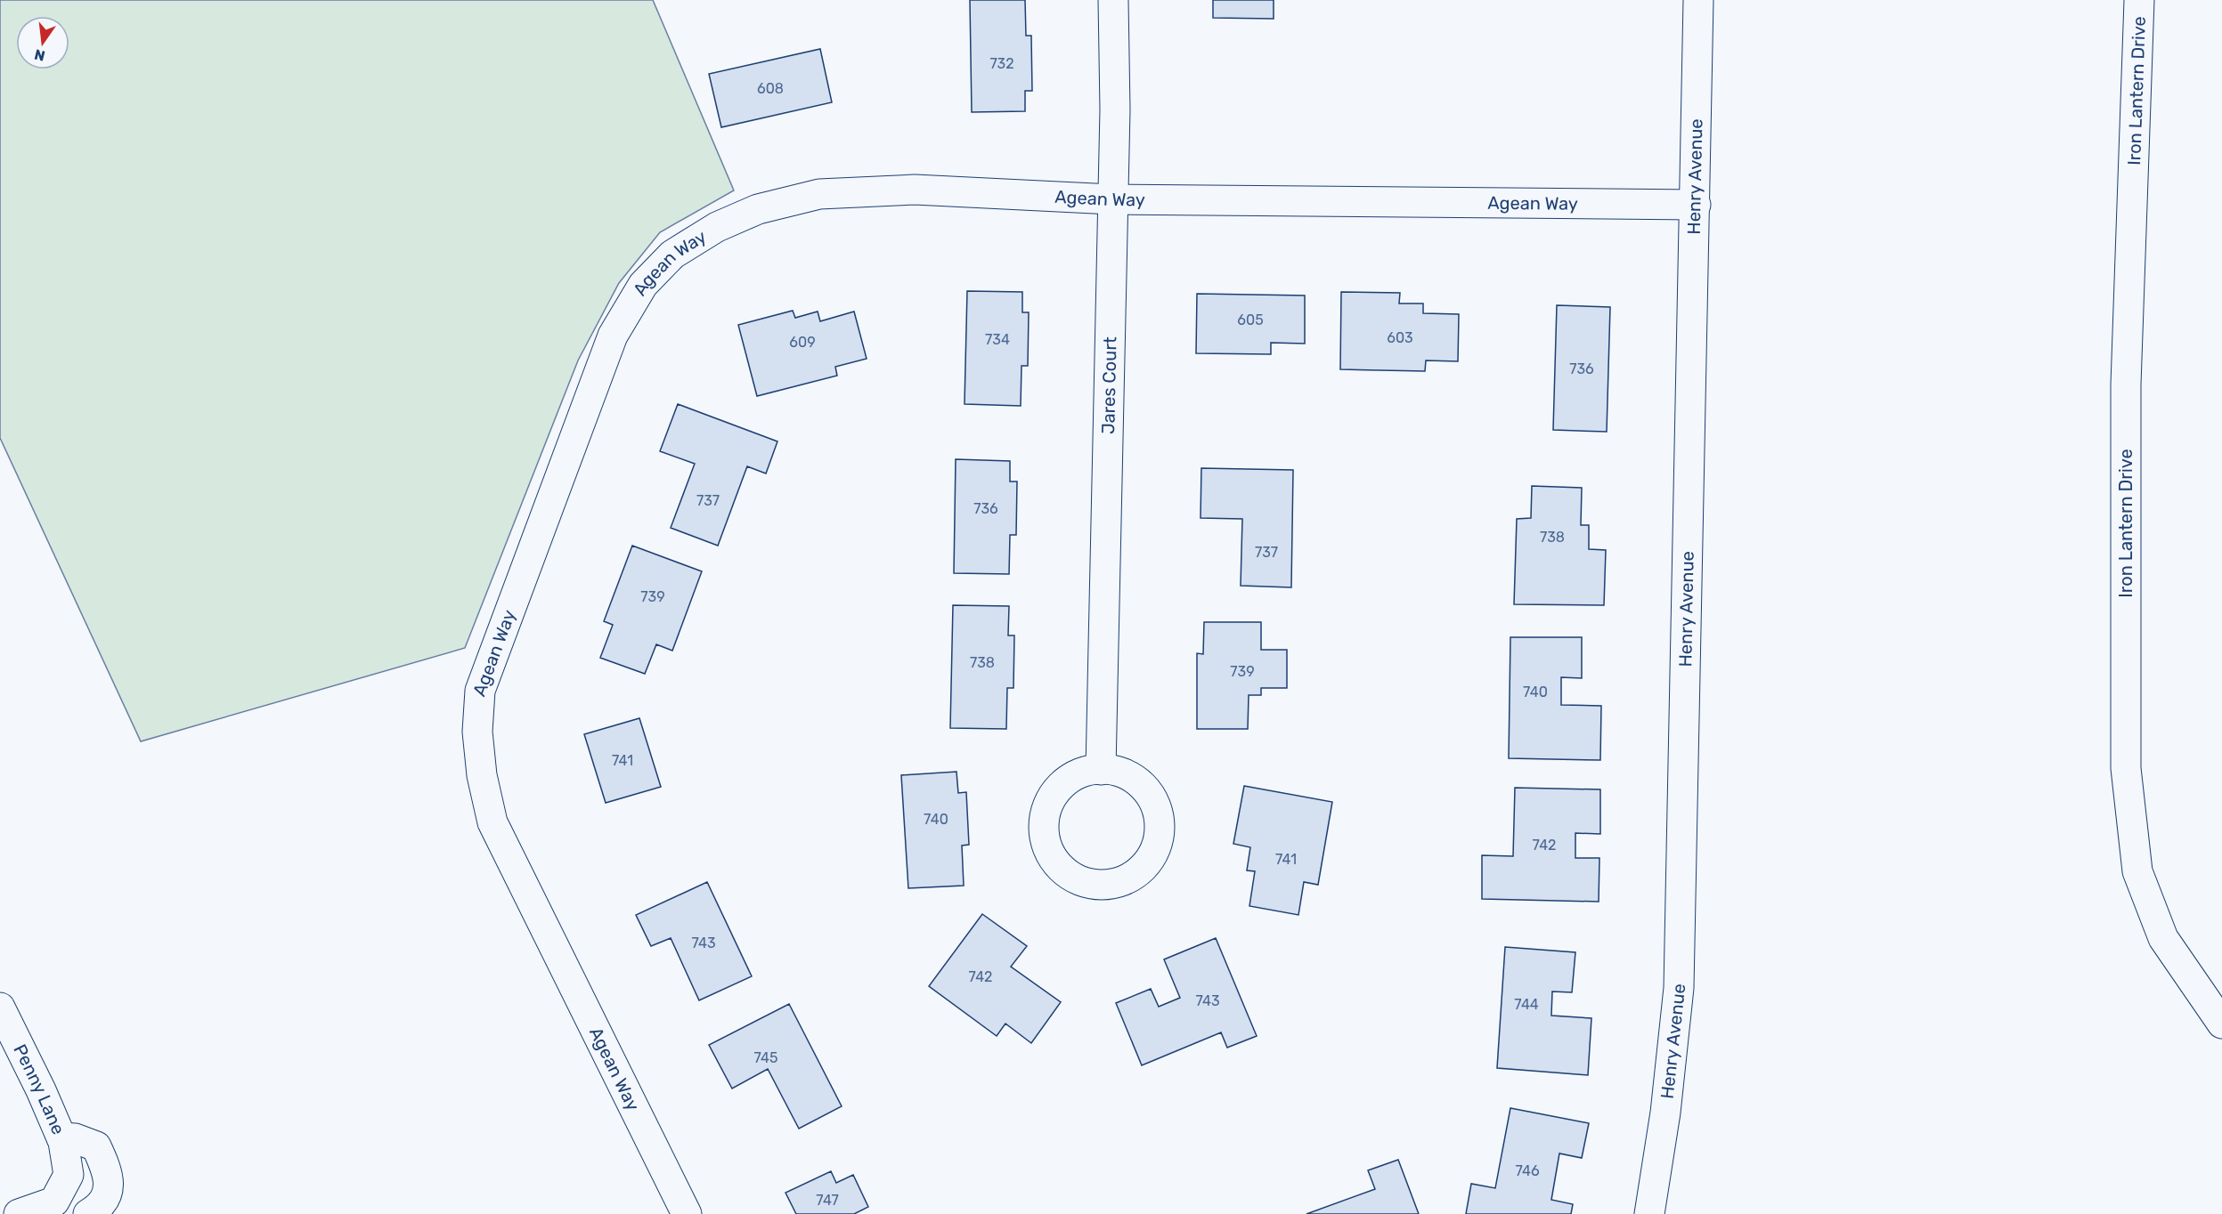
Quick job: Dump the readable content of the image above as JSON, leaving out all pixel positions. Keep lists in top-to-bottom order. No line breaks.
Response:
{"streets":{"street":["Iron Lantern Drive","Henry Avenue","Agean Way","Jares Court","Penny Lane"]},"crossings":[["Henry Avenue","Agean Way"],["Agean Way","Jares Court"]],"house_numbers":["732","608","605","603","734","609","736","737","736","738","737","739","738","739","740","741","740","742","741","743","742","743","744","745","746","747"],"north":"bottom"}
